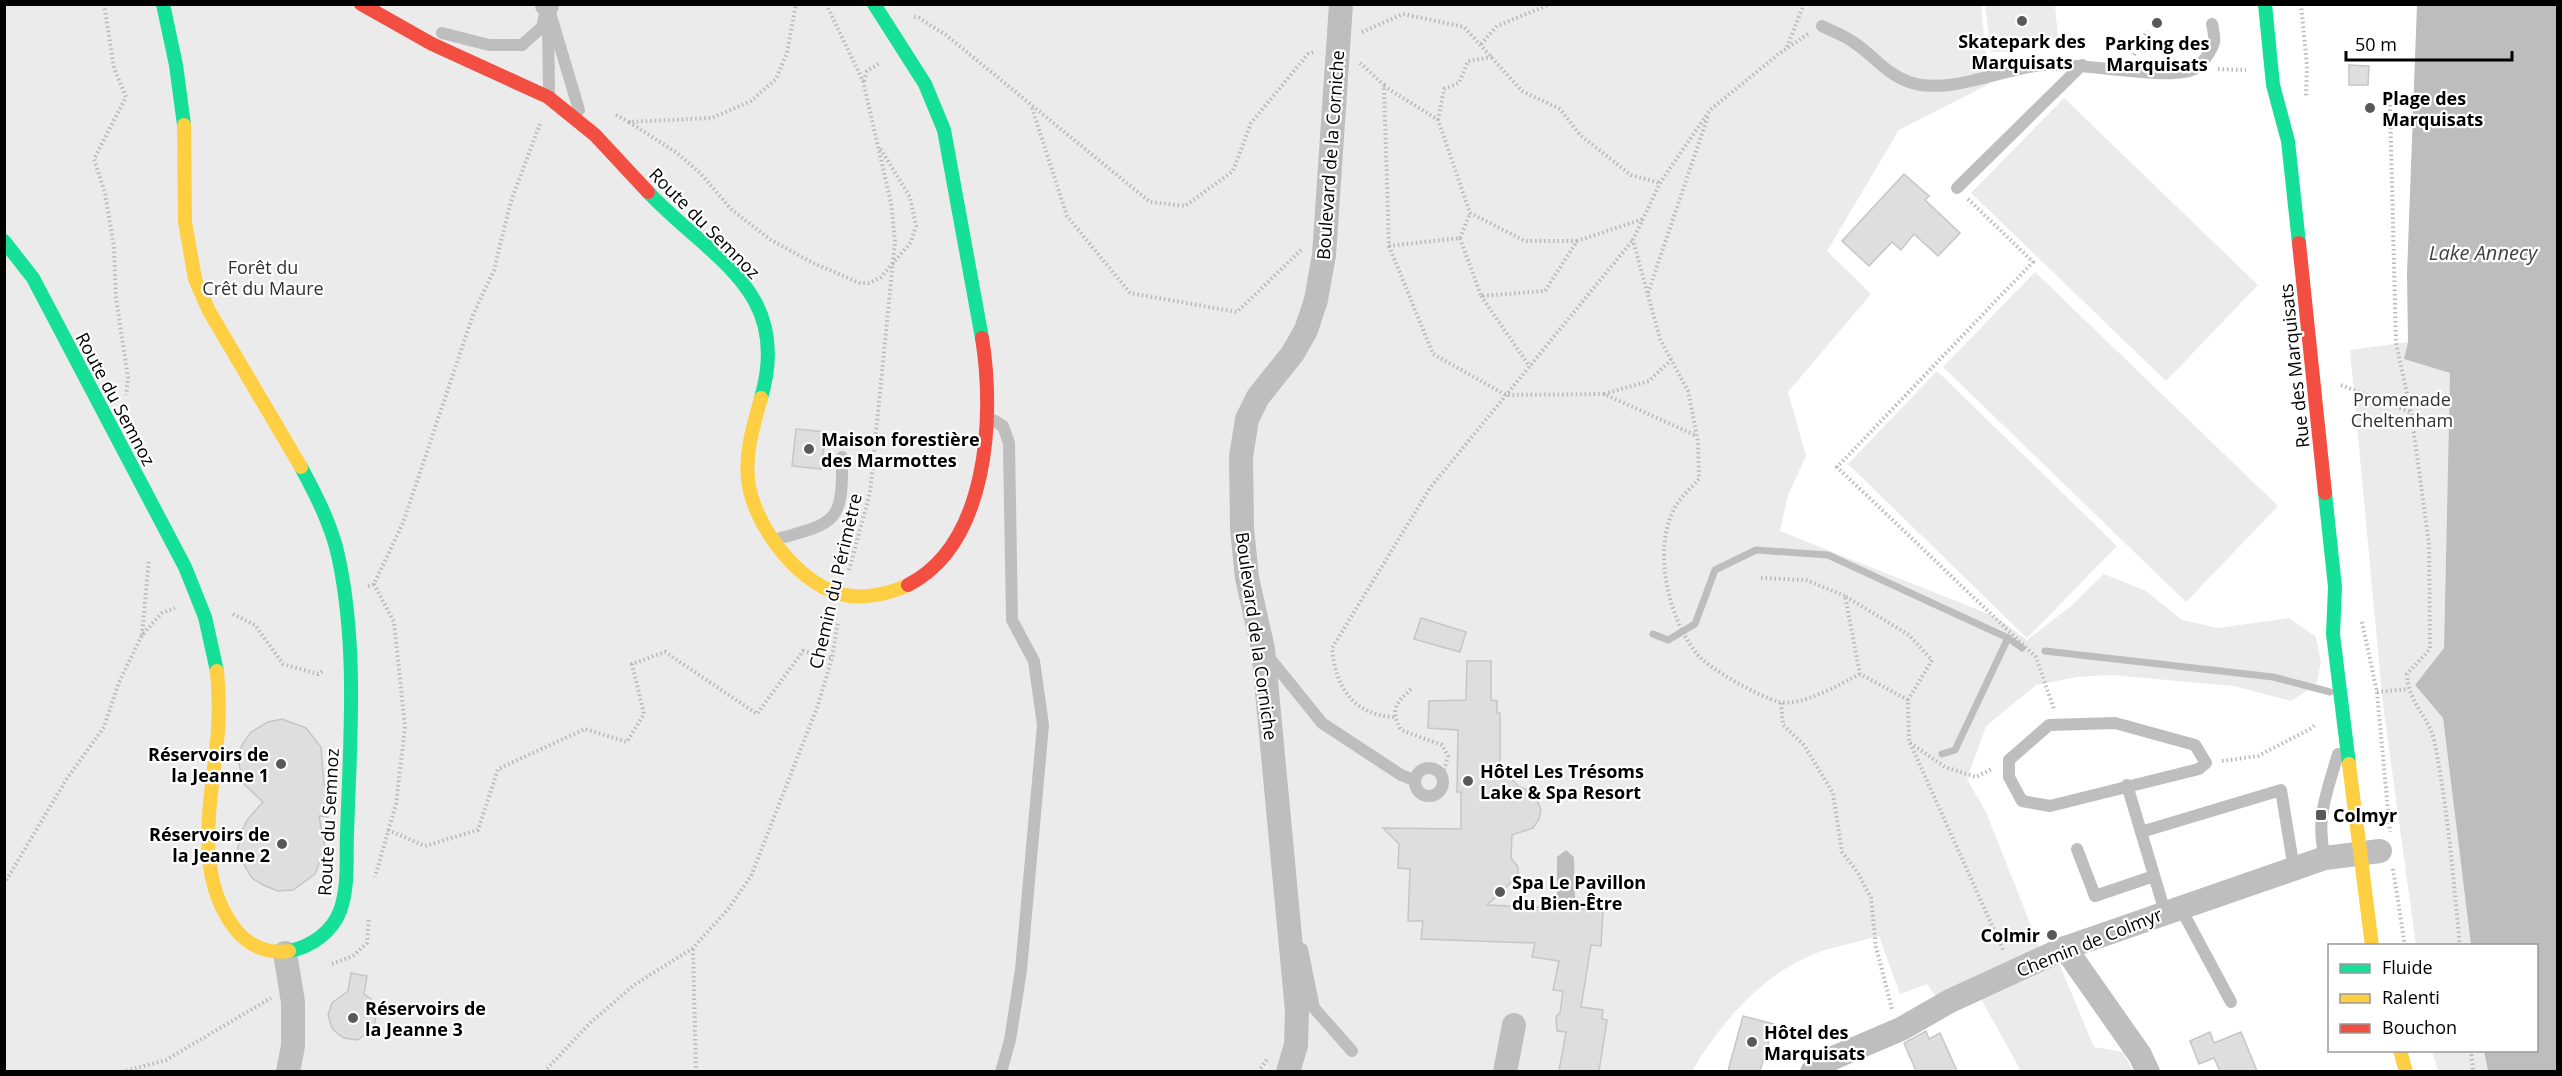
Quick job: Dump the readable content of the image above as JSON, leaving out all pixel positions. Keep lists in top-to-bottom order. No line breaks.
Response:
{"streets":{"main road":["Route du Semnoz","Rue des Marquisats"],"street":["Boulevard de la Corniche","Chemin de Colmyr"],"path":["Chemin du Périmètre"]},"crossings":[["Route du Semnoz","Chemin du Périmètre"],["Rue des Marquisats","Chemin de Colmyr"]],"water":["Lake Annecy"],"parks":["Forêt du Crêt du Maure","Promenade Cheltenham"],"places":{"other":["Skatepark des Marquisats","Parking des Marquisats","Plage des Marquisats","Maison forestière des Marmottes","Réservoirs de la Jeanne 1","Hôtel Les Trésoms Lake & Spa Resort","Réservoirs de la Jeanne 2","Spa Le Pavillon du Bien-Être","Colmir","Réservoirs de la Jeanne 3","Hôtel des Marquisats"],"transit":["Colmyr"]},"legend":["Fluide","Ralenti","Bouchon"],"scale_bar":"50 m"}
